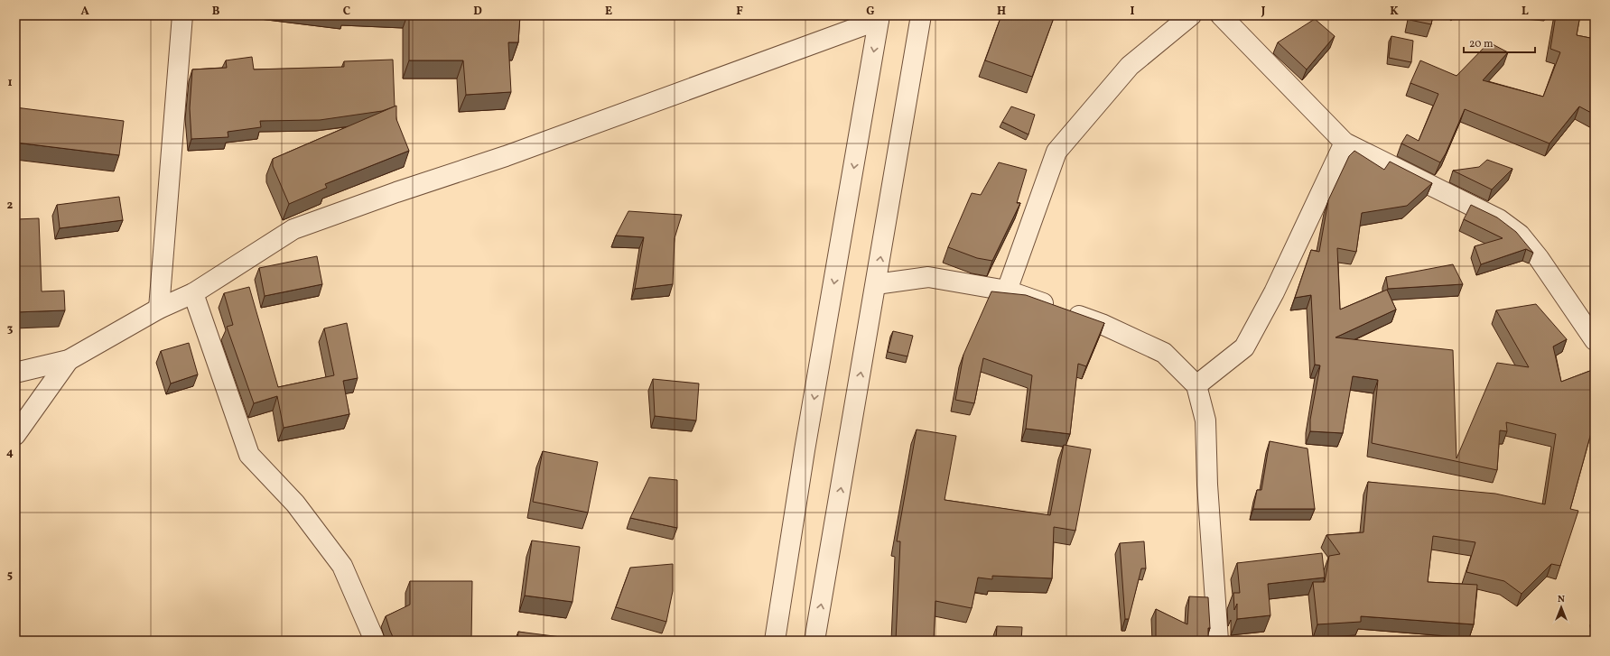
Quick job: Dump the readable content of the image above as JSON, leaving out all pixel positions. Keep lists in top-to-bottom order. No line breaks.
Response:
{"scale_bar":"20 m","north":"top","grid":{"columns":["A","B","C","D","E","F","G","H","I","J","K","L"],"rows":["1","2","3","4","5"]}}
